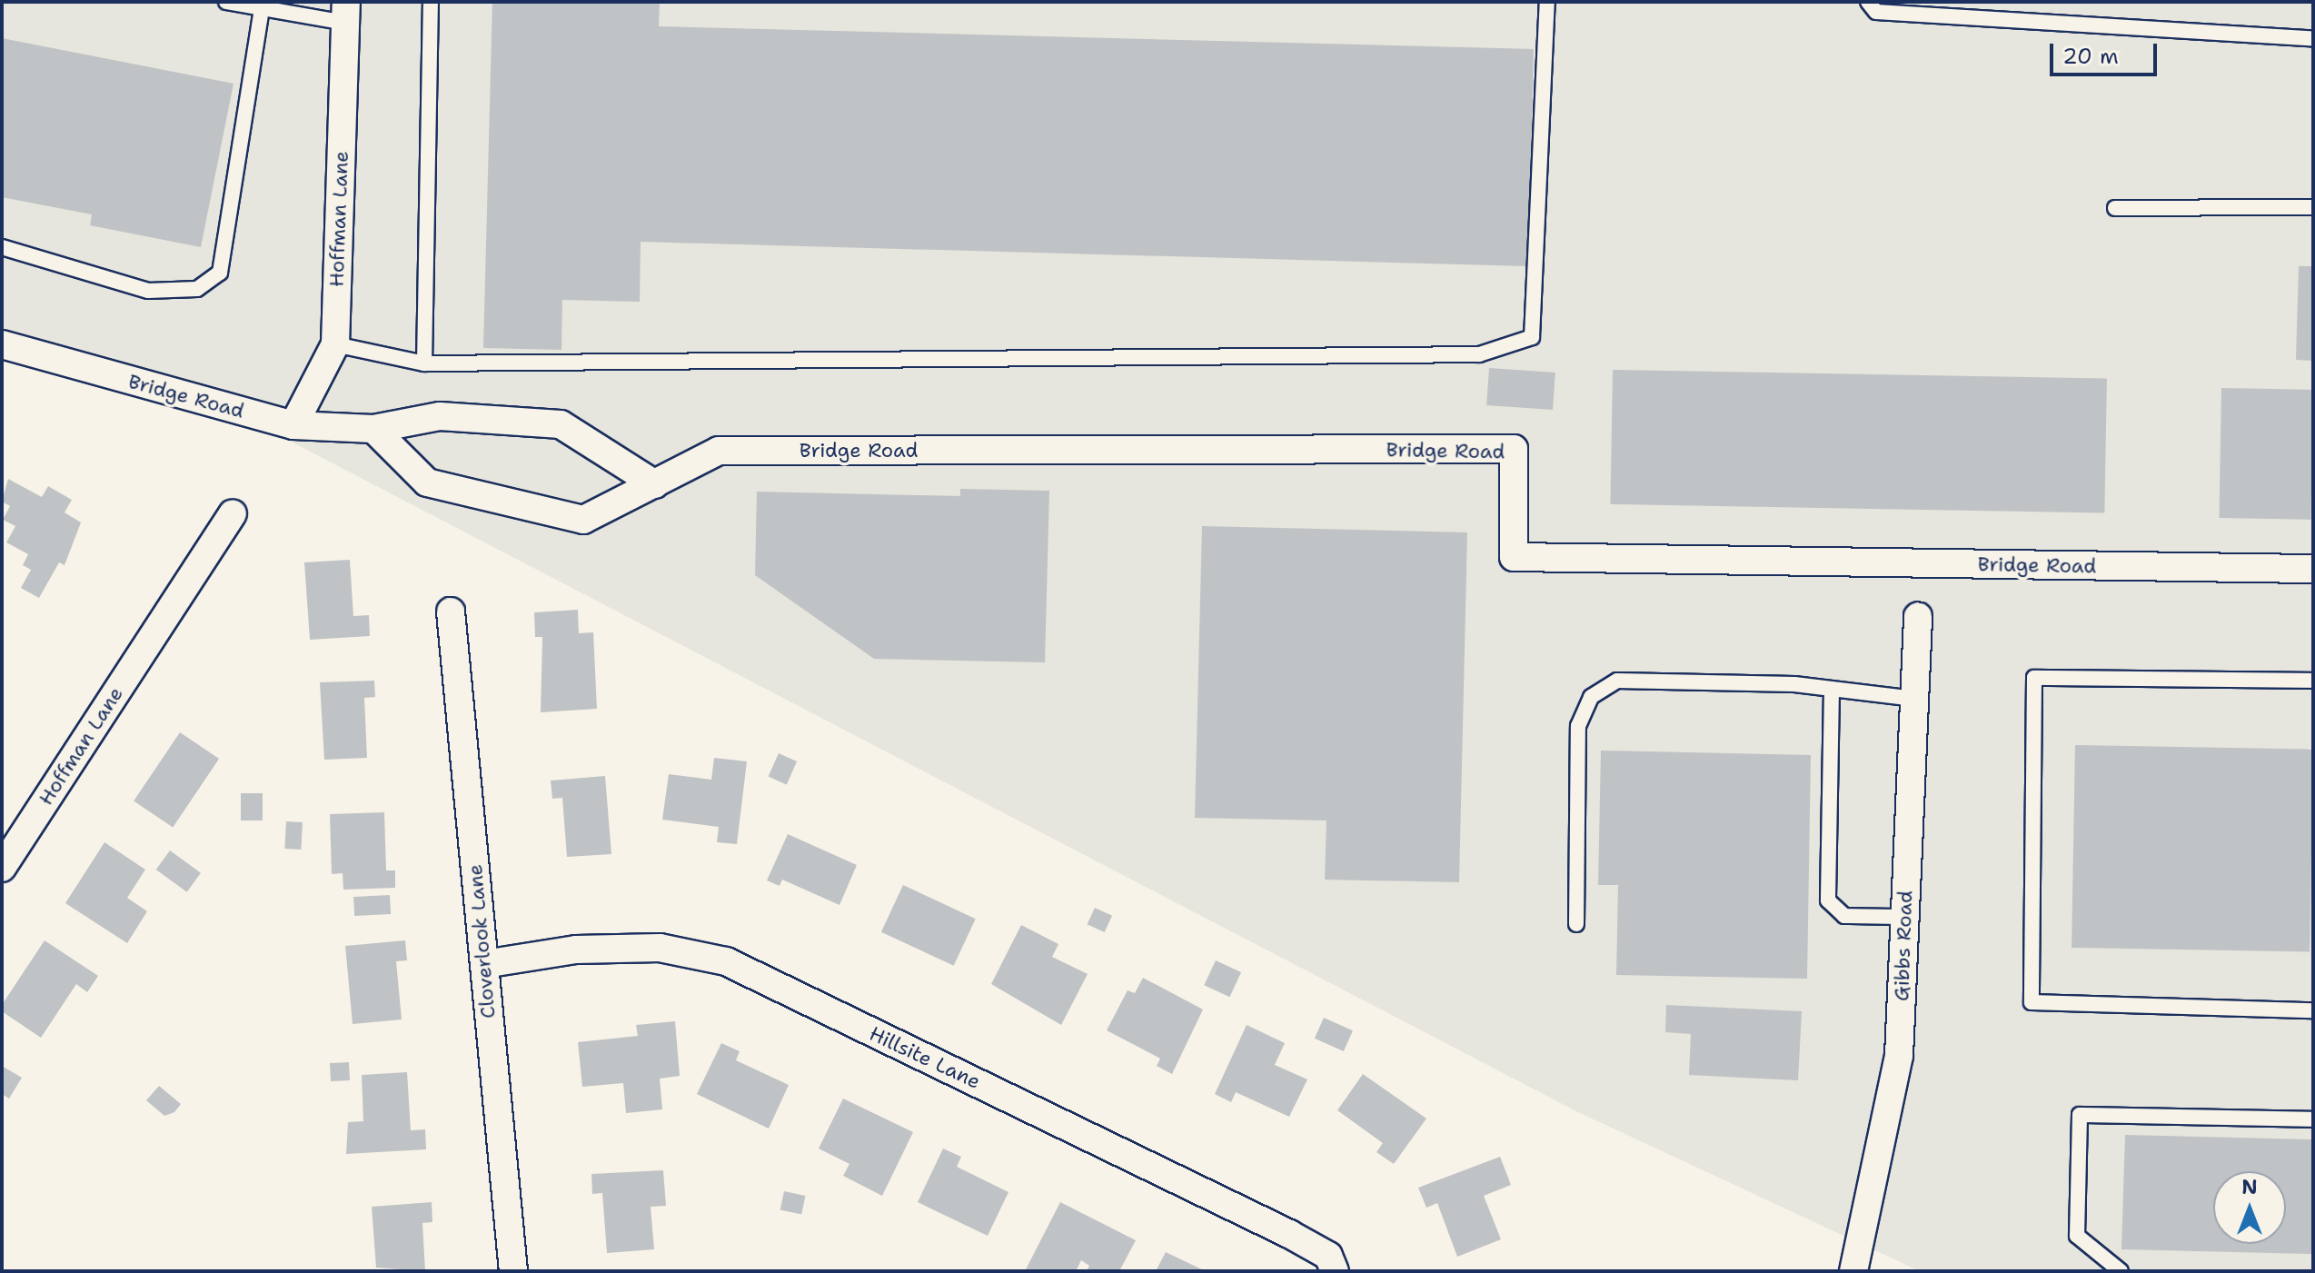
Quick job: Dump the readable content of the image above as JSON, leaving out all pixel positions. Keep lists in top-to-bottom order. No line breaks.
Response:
{"streets":{"street":["Hoffman Lane","Bridge Road","Cloverlook Lane","Gibbs Road","Hillsite Lane"]},"crossings":[["Hoffman Lane","Bridge Road"],["Cloverlook Lane","Hillsite Lane"]],"scale_bar":"20 m","north":"top"}
